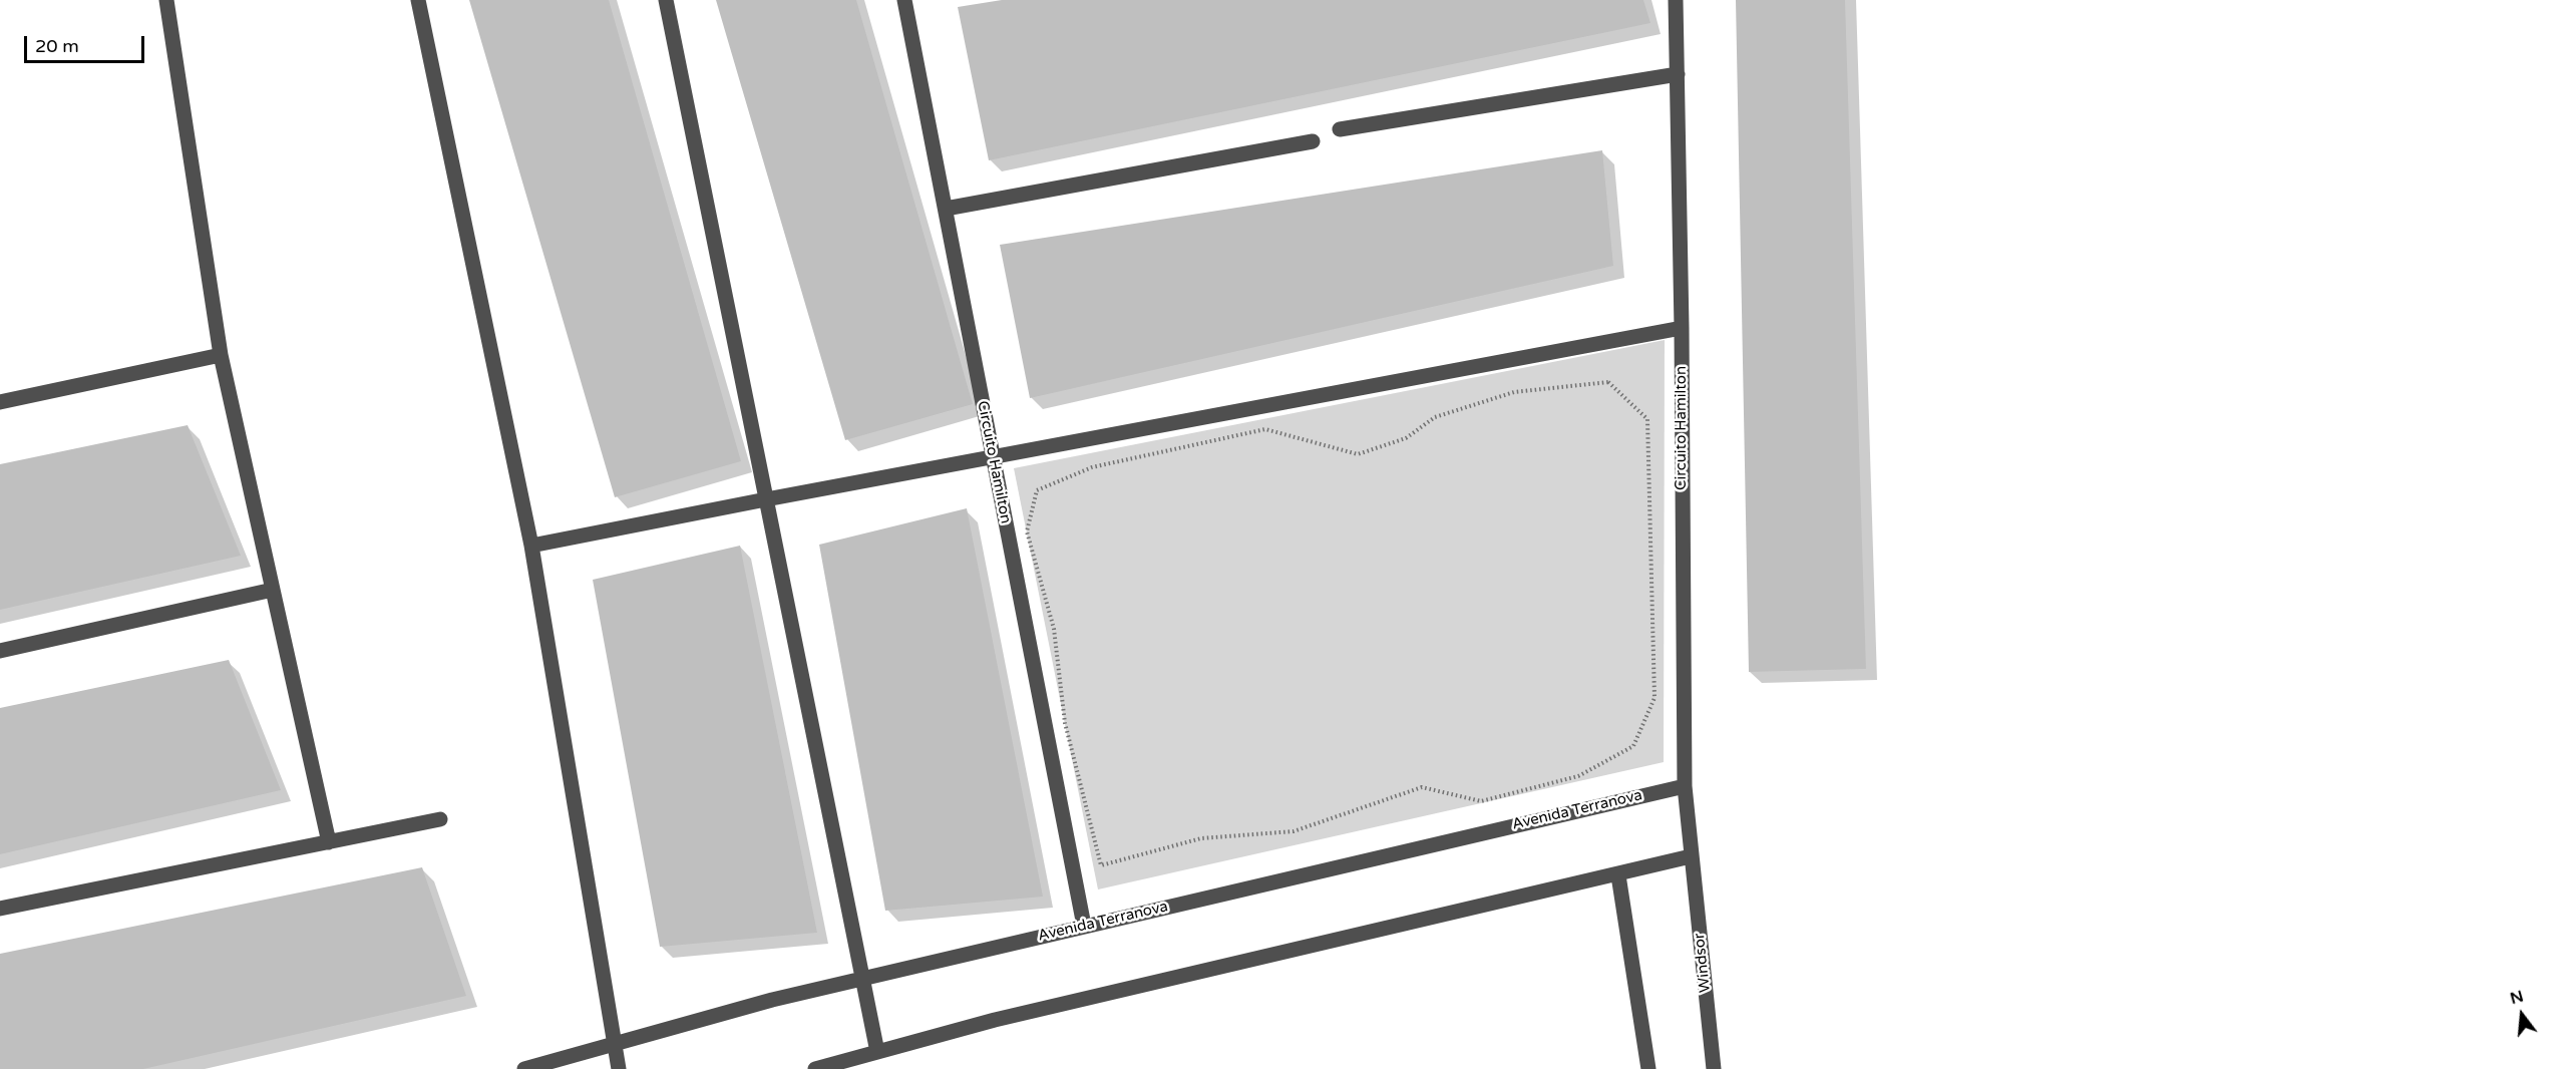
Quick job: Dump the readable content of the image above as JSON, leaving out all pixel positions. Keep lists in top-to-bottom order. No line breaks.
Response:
{"streets":{"street":["Circuito Hamilton","Avenida Terranova","Windsor"]},"crossings":[["Circuito Hamilton","Avenida Terranova"],["Circuito Hamilton","Windsor"]],"scale_bar":"20 m","north":"top"}
